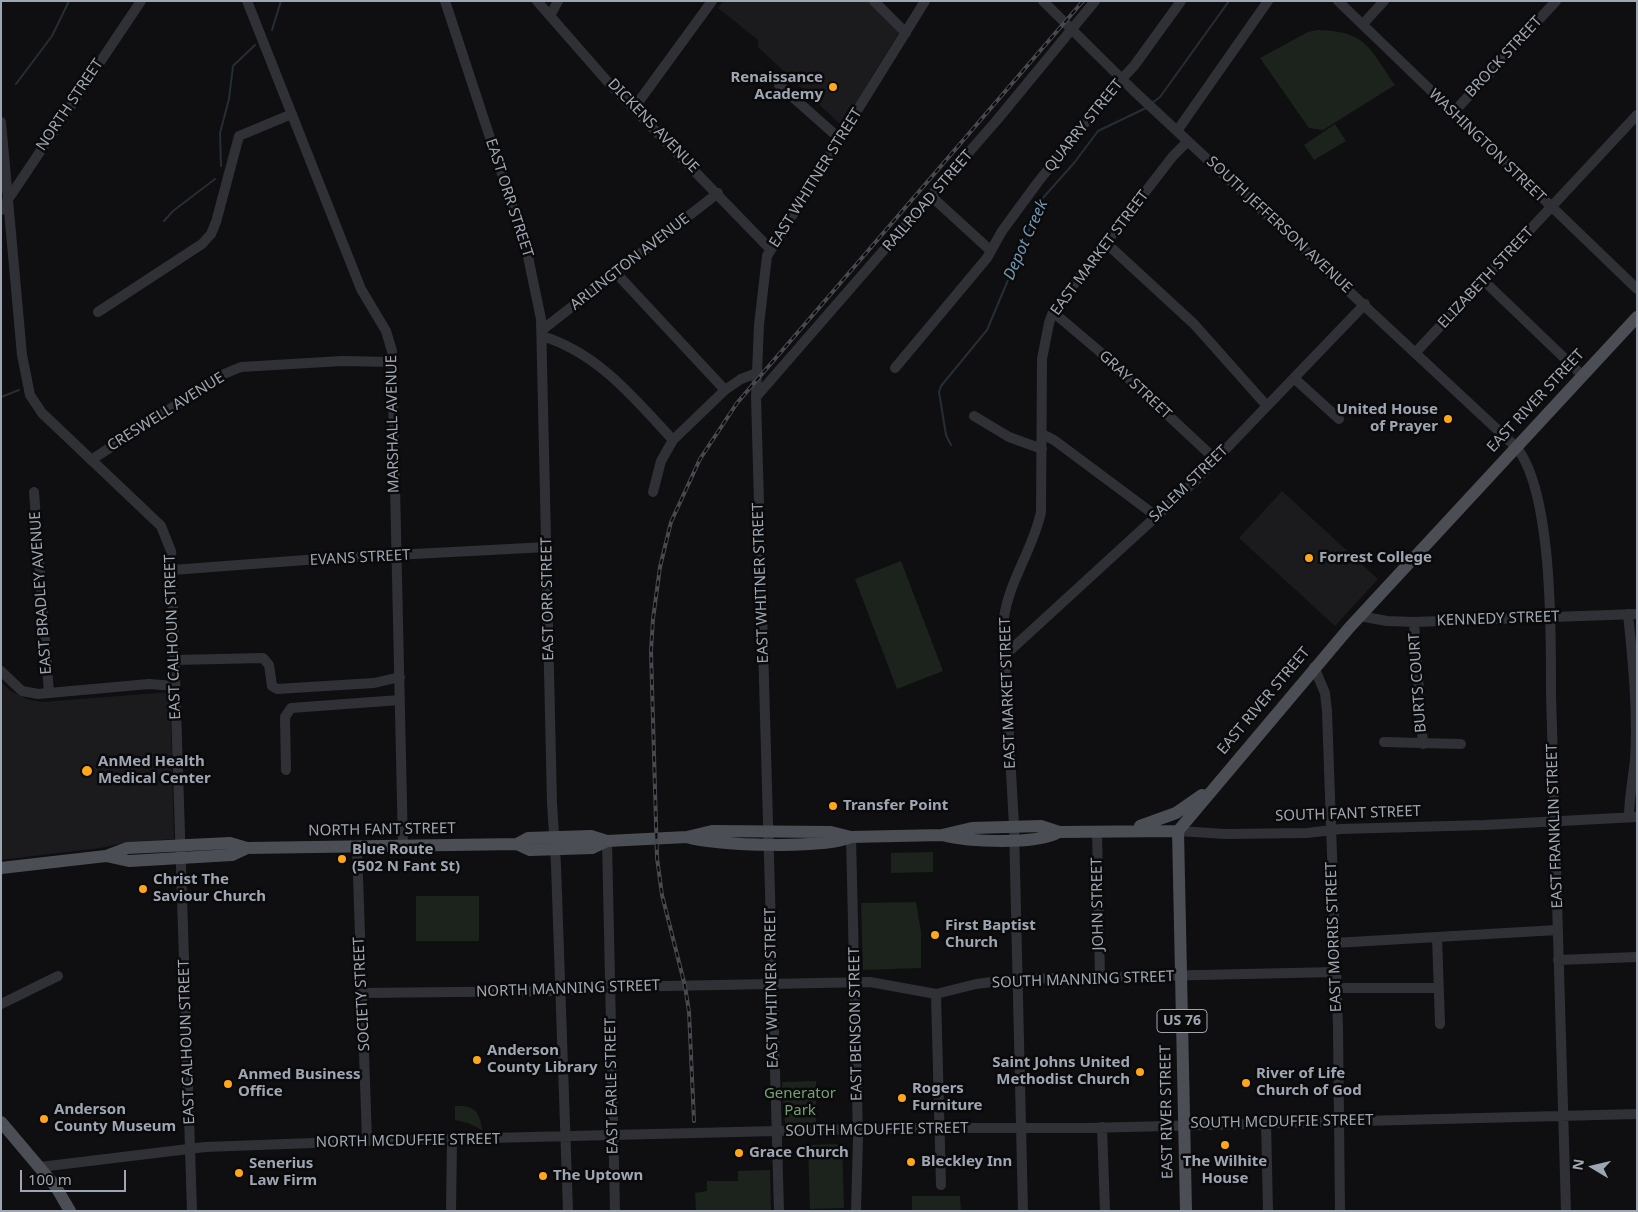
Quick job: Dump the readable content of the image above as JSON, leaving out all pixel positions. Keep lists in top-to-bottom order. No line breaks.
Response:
{"streets":{"main road":["EAST RIVER STREET","SOUTH FANT STREET","NORTH FANT STREET","US 76"],"street":["BROCK STREET","NORTH STREET","DICKENS AVENUE","QUARRY STREET","WASHINGTON STREET","EAST WHITNER STREET","EAST ORR STREET","RAILROAD STREET","SOUTH JEFFERSON AVENUE","EAST MARKET STREET","ARLINGTON AVENUE","ELIZABETH STREET","GRAY STREET","CRESWELL AVENUE","MARSHALL AVENUE","SALEM STREET","EVANS STREET","EAST BRADLEY AVENUE","KENNEDY STREET","EAST CALHOUN STREET","BURTS COURT","EAST FRANKLIN STREET","JOHN STREET","EAST MORRIS STREET","SOUTH MANNING STREET","NORTH MANNING STREET","SOCIETY STREET","EAST BENSON STREET","EAST EARLE STREET","SOUTH MCDUFFIE STREET","NORTH MCDUFFIE STREET"]},"crossings":[["BROCK STREET","WASHINGTON STREET"],["NORTH STREET","EAST CALHOUN STREET"],["DICKENS AVENUE","EAST WHITNER STREET"],["DICKENS AVENUE","ARLINGTON AVENUE"],["QUARRY STREET","SOUTH JEFFERSON AVENUE"],["WASHINGTON STREET","ELIZABETH STREET"],["EAST WHITNER STREET","RAILROAD STREET"],["EAST WHITNER STREET","SOUTH FANT STREET"],["EAST WHITNER STREET","NORTH FANT STREET"],["EAST WHITNER STREET","SOUTH MANNING STREET"],["EAST WHITNER STREET","NORTH MANNING STREET"],["EAST WHITNER STREET","SOUTH MCDUFFIE STREET"],["EAST WHITNER STREET","NORTH MCDUFFIE STREET"],["EAST ORR STREET","ARLINGTON AVENUE"],["EAST ORR STREET","EVANS STREET"],["EAST ORR STREET","NORTH FANT STREET"],["EAST ORR STREET","NORTH MANNING STREET"],["EAST ORR STREET","NORTH MCDUFFIE STREET"],["RAILROAD STREET","SOUTH JEFFERSON AVENUE"],["SOUTH JEFFERSON AVENUE","EAST MARKET STREET"],["SOUTH JEFFERSON AVENUE","ELIZABETH STREET"],["SOUTH JEFFERSON AVENUE","EAST RIVER STREET"],["SOUTH JEFFERSON AVENUE","SALEM STREET"],["SOUTH JEFFERSON AVENUE","EAST FRANKLIN STREET"],["EAST MARKET STREET","GRAY STREET"],["EAST MARKET STREET","SALEM STREET"],["EAST MARKET STREET","SOUTH FANT STREET"],["EAST MARKET STREET","SOUTH MANNING STREET"],["EAST MARKET STREET","SOUTH MCDUFFIE STREET"],["GRAY STREET","SALEM STREET"],["EAST RIVER STREET","KENNEDY STREET"],["EAST RIVER STREET","SOUTH FANT STREET"],["EAST RIVER STREET","EAST FRANKLIN STREET"],["EAST RIVER STREET","EAST MORRIS STREET"],["EAST RIVER STREET","SOUTH MANNING STREET"],["EAST RIVER STREET","SOUTH MCDUFFIE STREET"],["CRESWELL AVENUE","MARSHALL AVENUE"],["CRESWELL AVENUE","EAST CALHOUN STREET"],["MARSHALL AVENUE","EVANS STREET"],["MARSHALL AVENUE","NORTH FANT STREET"],["EVANS STREET","EAST CALHOUN STREET"],["KENNEDY STREET","BURTS COURT"],["KENNEDY STREET","EAST FRANKLIN STREET"],["EAST CALHOUN STREET","NORTH FANT STREET"],["EAST CALHOUN STREET","NORTH MCDUFFIE STREET"],["SOUTH FANT STREET","EAST FRANKLIN STREET"],["SOUTH FANT STREET","NORTH FANT STREET"],["SOUTH FANT STREET","JOHN STREET"],["SOUTH FANT STREET","EAST MORRIS STREET"],["SOUTH FANT STREET","EAST BENSON STREET"],["EAST FRANKLIN STREET","SOUTH MCDUFFIE STREET"],["NORTH FANT STREET","SOCIETY STREET"],["NORTH FANT STREET","EAST EARLE STREET"],["JOHN STREET","SOUTH MANNING STREET"],["EAST MORRIS STREET","SOUTH MANNING STREET"],["EAST MORRIS STREET","SOUTH MCDUFFIE STREET"],["SOUTH MANNING STREET","NORTH MANNING STREET"],["SOUTH MANNING STREET","EAST BENSON STREET"],["NORTH MANNING STREET","SOCIETY STREET"],["NORTH MANNING STREET","EAST EARLE STREET"],["SOCIETY STREET","NORTH MCDUFFIE STREET"],["EAST BENSON STREET","SOUTH MCDUFFIE STREET"],["EAST EARLE STREET","NORTH MCDUFFIE STREET"],["SOUTH MCDUFFIE STREET","NORTH MCDUFFIE STREET"]],"water":["Depot Creek"],"parks":["Generator Park"],"places":["Renaissance Academy","United House of Prayer","Forrest College","AnMed Health Medical Center","Transfer Point","Blue Route (502 N Fant St)","Christ The Saviour Church","First Baptist Church","Anderson County Library","Saint Johns United Methodist Church","River of Life Church of God","Anmed Business Office","Rogers Furniture","Anderson County Museum","The Wilhite House","Grace Church","Bleckley Inn","Senerius Law Firm","The Uptown"],"scale_bar":"100 m","north":"left"}
